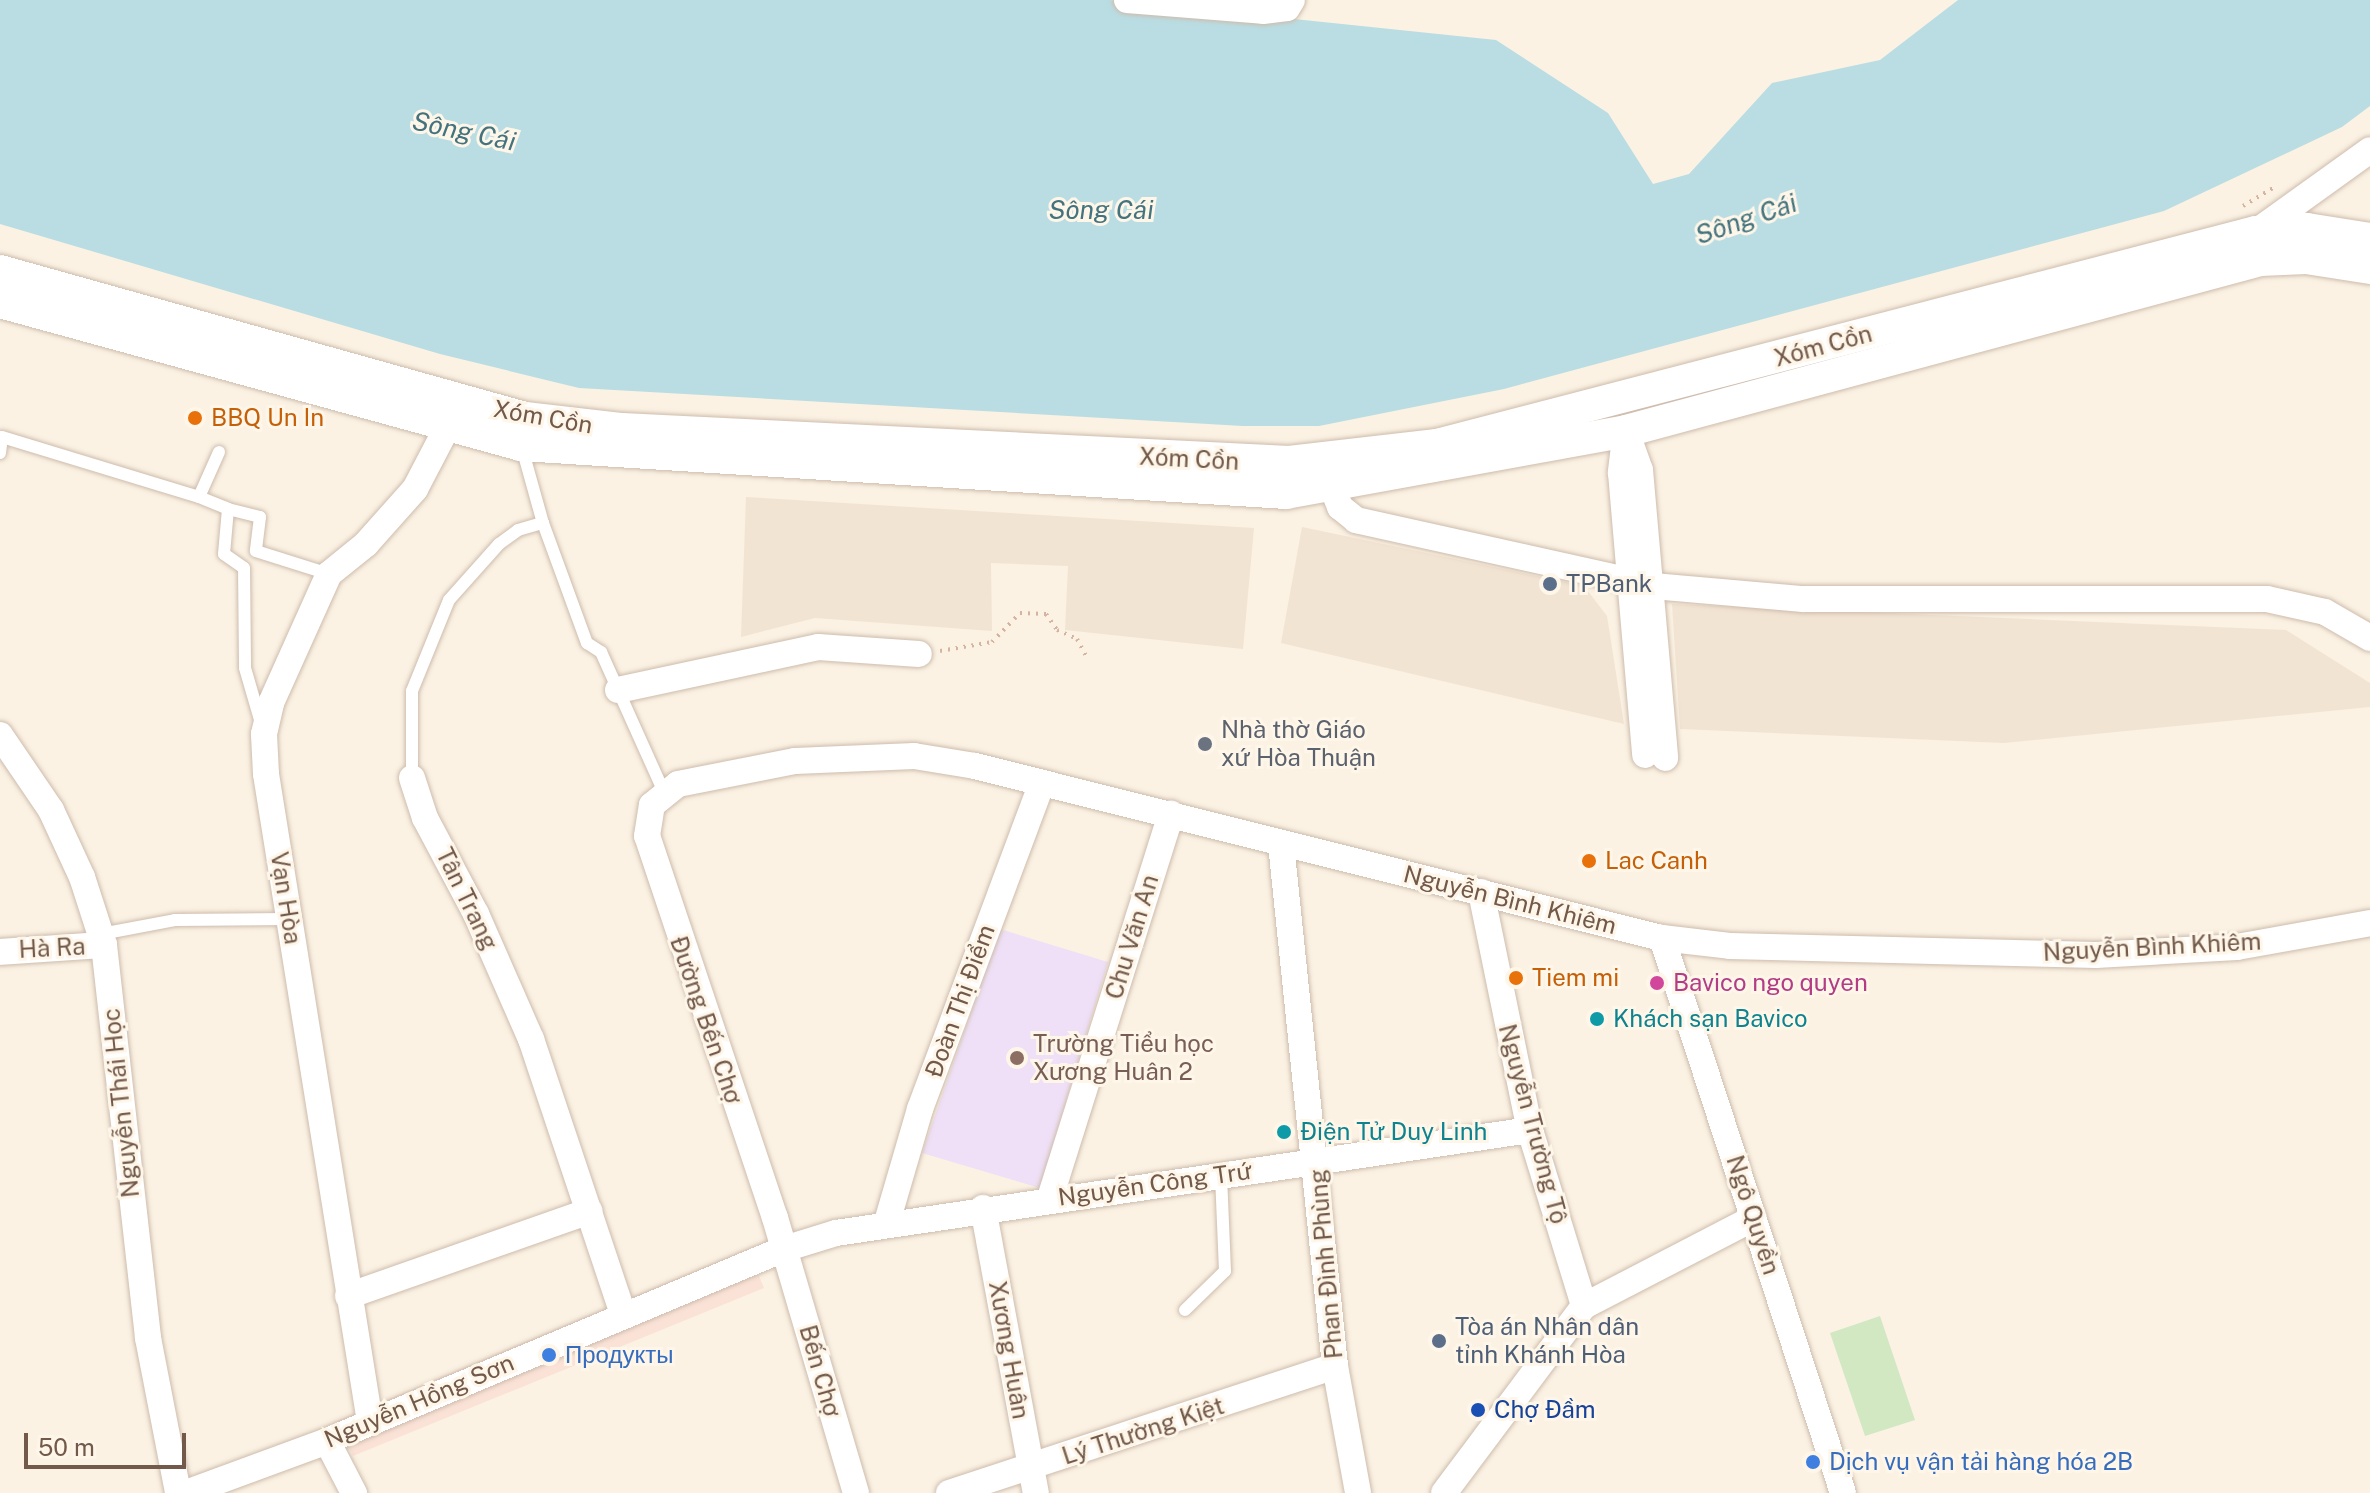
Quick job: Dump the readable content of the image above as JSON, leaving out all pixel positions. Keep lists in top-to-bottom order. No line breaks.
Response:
{"streets":{"street":["Xóm Cồn","Vạn Hòa","Tân Trang","Nguyễn Bình Khiêm","Chu Văn An","Hà Ra","Đoàn Thị Điểm","Đường Bến Chợ","Nguyễn Thái Học","Nguyễn Trường Tộ","Nguyễn Công Trứ","Ngô Quyền","Phan Đình Phùng","Xương Huân","Bến Chợ","Nguyễn Hồng Sơn","Lý Thường Kiệt"]},"crossings":[["Xóm Cồn","Vạn Hòa"],["Vạn Hòa","Nguyễn Hồng Sơn"],["Tân Trang","Nguyễn Hồng Sơn"],["Nguyễn Bình Khiêm","Chu Văn An"],["Nguyễn Bình Khiêm","Đoàn Thị Điểm"],["Nguyễn Bình Khiêm","Đường Bến Chợ"],["Nguyễn Bình Khiêm","Nguyễn Trường Tộ"],["Nguyễn Bình Khiêm","Ngô Quyền"],["Nguyễn Bình Khiêm","Phan Đình Phùng"],["Chu Văn An","Nguyễn Công Trứ"],["Hà Ra","Nguyễn Thái Học"],["Đoàn Thị Điểm","Nguyễn Công Trứ"],["Đường Bến Chợ","Nguyễn Công Trứ"],["Đường Bến Chợ","Bến Chợ"],["Đường Bến Chợ","Nguyễn Hồng Sơn"],["Nguyễn Trường Tộ","Nguyễn Công Trứ"],["Nguyễn Công Trứ","Phan Đình Phùng"],["Nguyễn Công Trứ","Xương Huân"],["Nguyễn Công Trứ","Bến Chợ"],["Nguyễn Công Trứ","Nguyễn Hồng Sơn"],["Phan Đình Phùng","Lý Thường Kiệt"],["Xương Huân","Lý Thường Kiệt"],["Bến Chợ","Nguyễn Hồng Sơn"]],"water":["Sông Cái"],"places":["BBQ Un In","TPBank","Nhà thờ Giáo xứ Hòa Thuận","Lac Canh","Tiem mi","Bavico ngo quyen","Khách sạn Bavico","Trường Tiểu học Xương Huân 2","Điện Tử Duy Linh","Tòa án Nhân dân tỉnh Khánh Hòa","Продукты","Chợ Đầm","Dịch vụ vận tải hàng hóa 2B"],"scale_bar":"50 m"}
